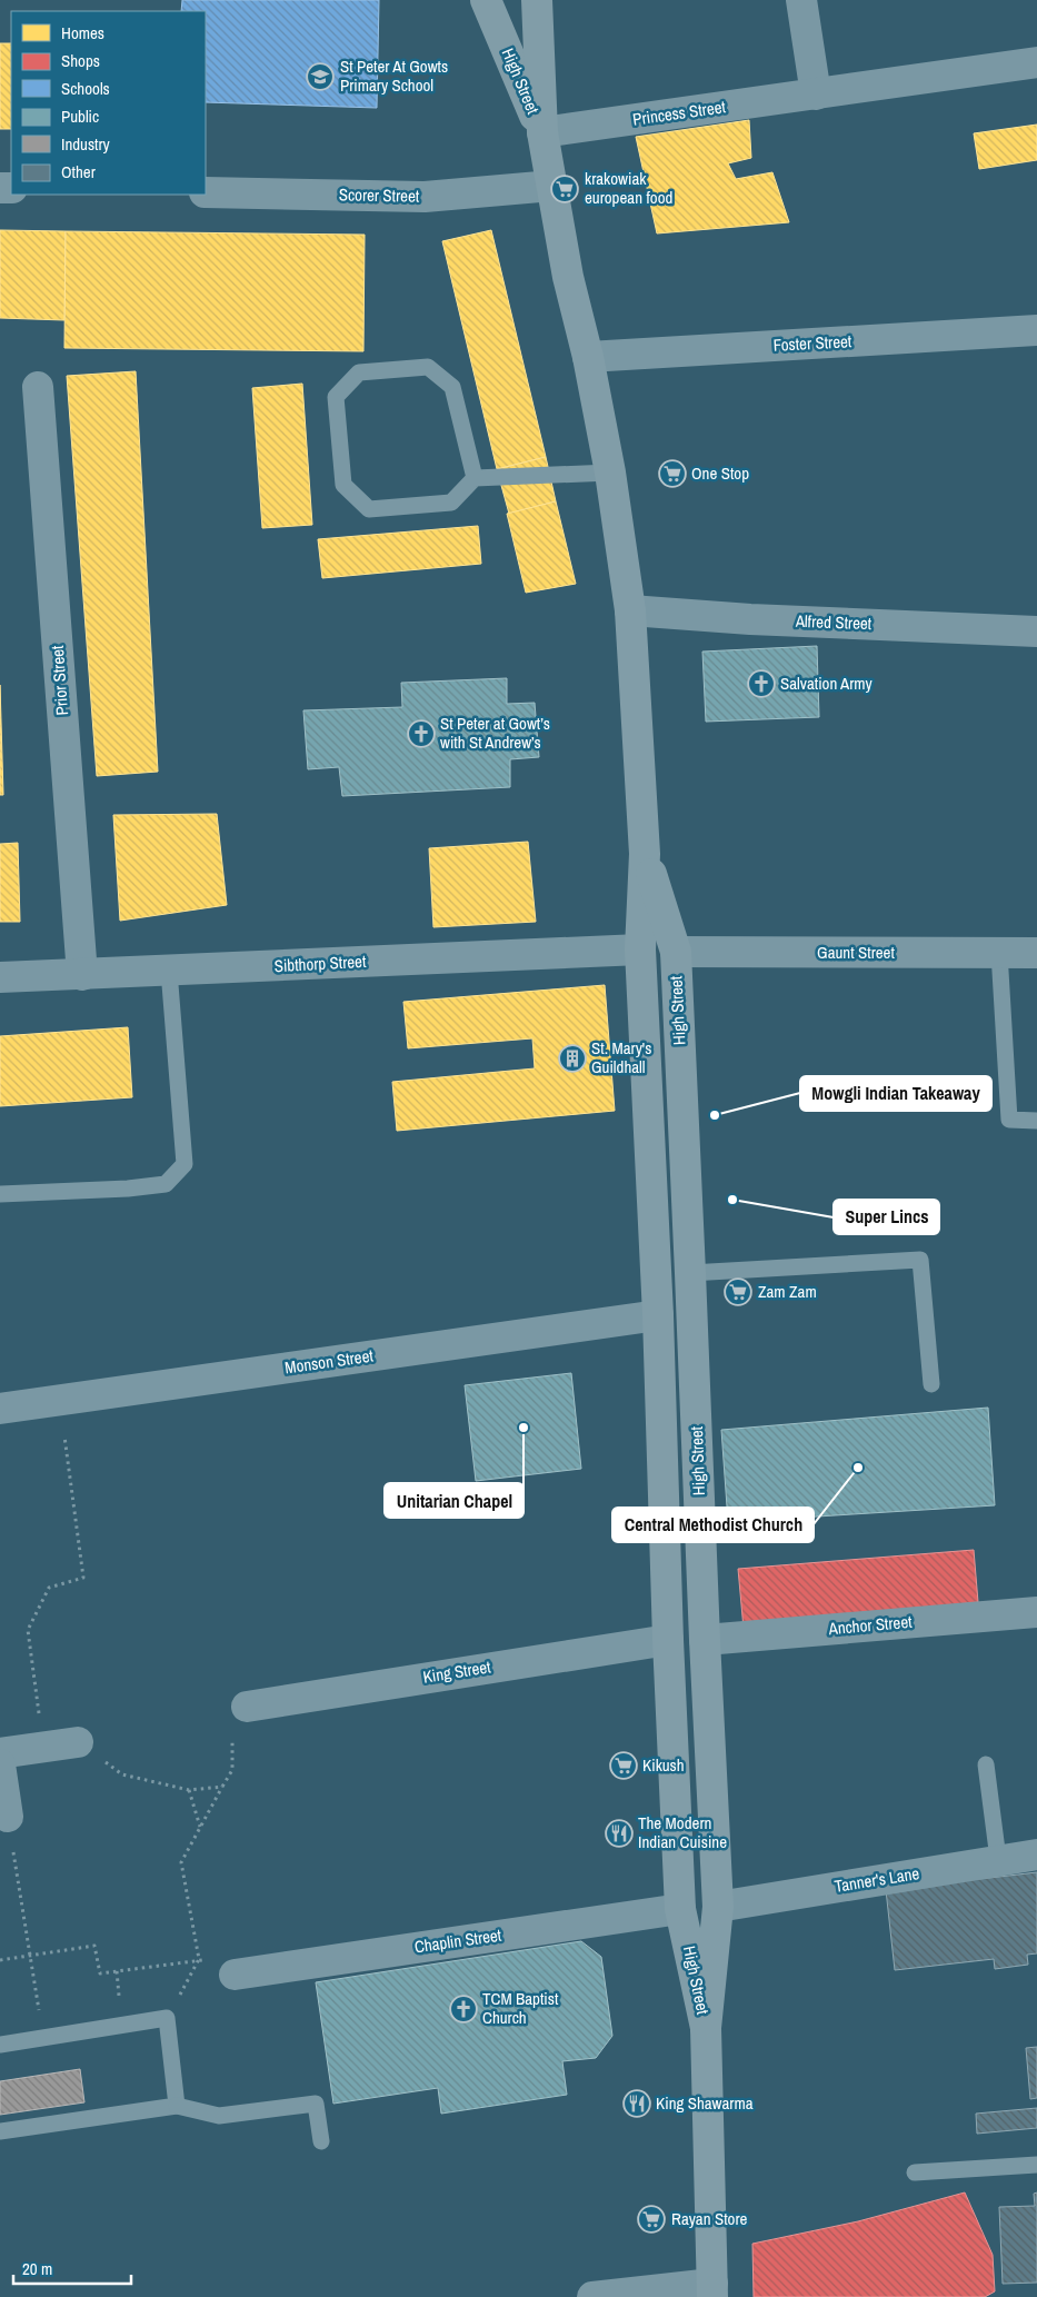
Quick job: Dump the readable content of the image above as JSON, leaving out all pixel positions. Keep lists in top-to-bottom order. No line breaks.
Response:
{"streets":{"street":["High Street","Princess Street","Scorer Street","Foster Street","Alfred Street","Prior Street","Gaunt Street","Sibthorp Street","Monson Street","Anchor Street","King Street","Tanner's Lane","Chaplin Street"]},"crossings":[["High Street","Princess Street"],["High Street","Gaunt Street"],["High Street","Sibthorp Street"],["High Street","Monson Street"],["High Street","Anchor Street"],["High Street","King Street"],["High Street","Tanner's Lane"],["High Street","Chaplin Street"],["Prior Street","Sibthorp Street"]],"places":{"school or university":["St Peter At Gowts Primary School"],"supermarket":["krakowiak european food","One Stop","Zam Zam","Kikush","Rayan Store"],"church":["Salvation Army","St Peter at Gowt’s with St Andrew’s","TCM Baptist Church"],"building":["St. Mary's Guildhall"],"other":["Mowgli Indian Takeaway","Super Lincs","Unitarian Chapel","Central Methodist Church"],"restaurant":["The Modern Indian Cuisine","King Shawarma"]},"legend":["Homes","Shops","Schools","Public","Industry","Other"],"scale_bar":"20 m"}
